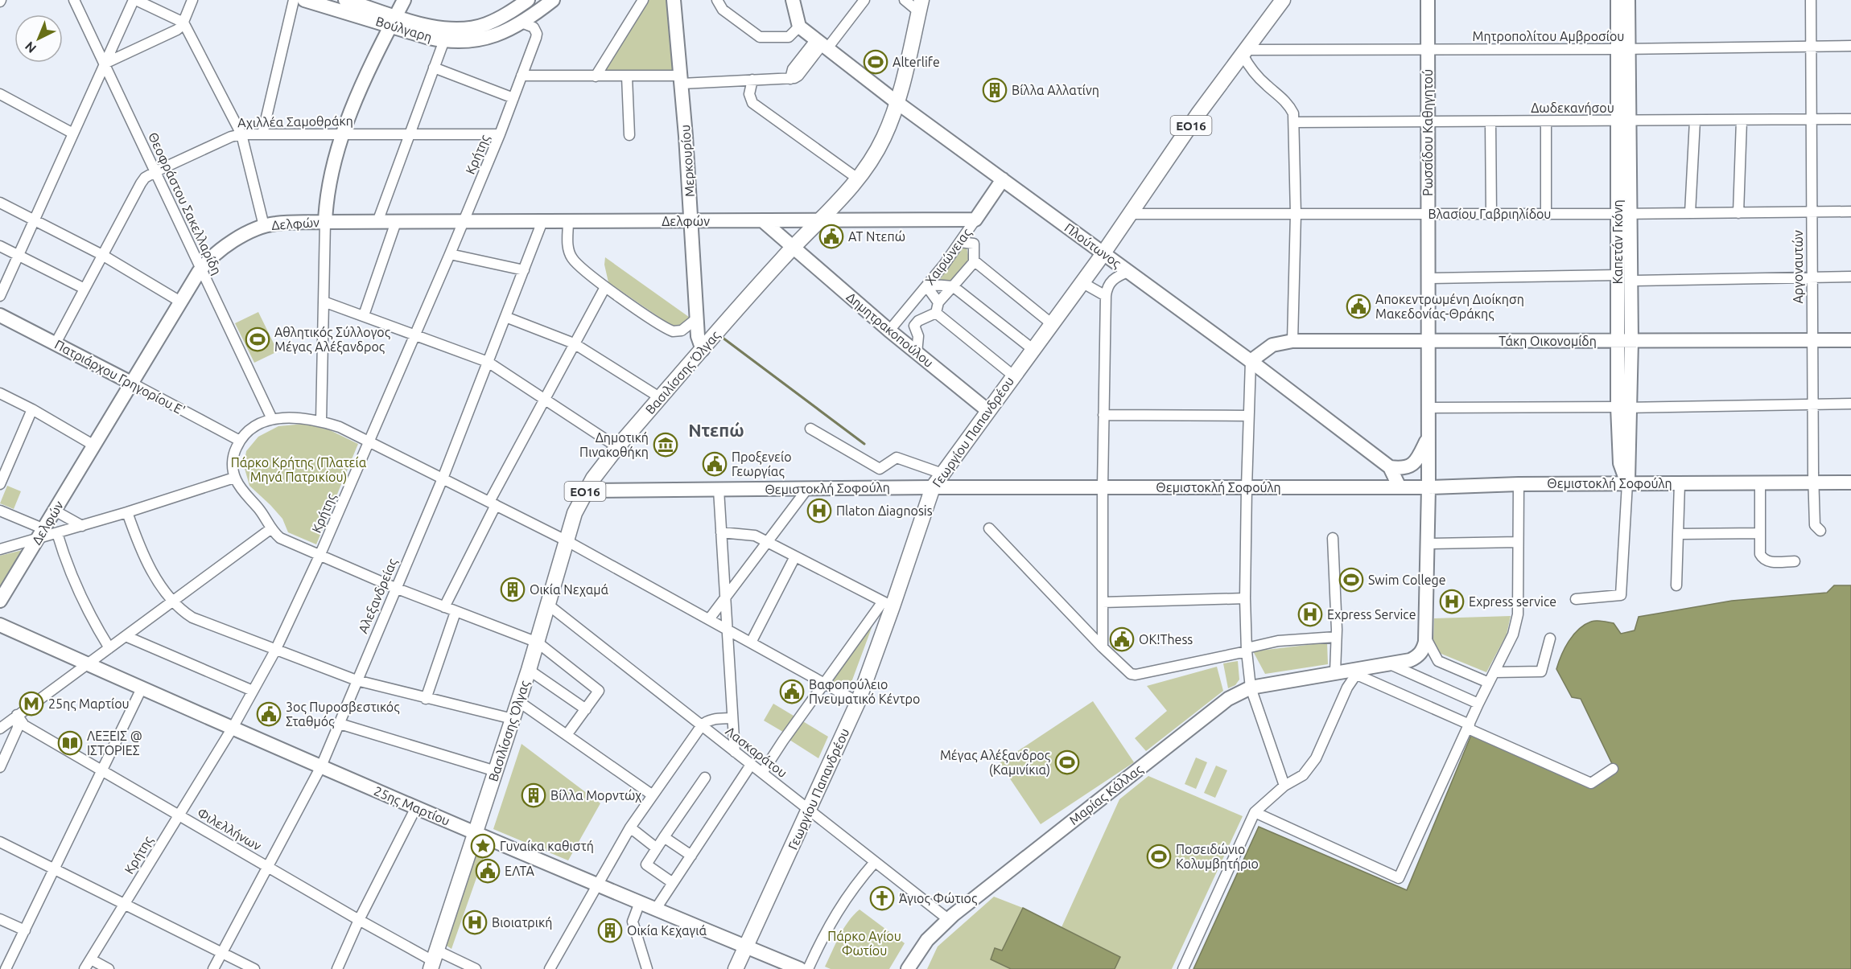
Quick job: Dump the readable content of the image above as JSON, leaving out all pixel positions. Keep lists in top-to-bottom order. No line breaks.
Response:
{"streets":{"main road":["Βούλγαρη","ΕΟ16","Ρωσσίδου Καθηγητού","Μερκουρίου","Δελφών","Καπετάν Γκόνη","Πλούτωνος","Χαιρώνειας","Δημητρακοπούλου","Τάκη Οικονομίδη","Βασιλίσσης Όλγας","Πατριάρχου Γρηγορίου Ε'","Γεωργίου Παπανδρέου","Θεμιστοκλή Σοφούλη","Μαρίας Κάλλας","25ης Μαρτίου"],"street":["Μητροπολίτου Αμβροσίου","Δωδεκανήσου","Αχιλλέα Σαμοθράκη","Κρήτης","Θεοφράστου Σακελλαρίδη","Βλασίου Γαβριηλίδου","Αργοναυτών","Αλεξανδρείας","Λασκαράτου","Φιλελλήνων"]},"crossings":[["Βούλγαρη","Κρήτης"],["Μητροπολίτου Αμβροσίου","Ρωσσίδου Καθηγητού"],["Μητροπολίτου Αμβροσίου","Καπετάν Γκόνη"],["Μητροπολίτου Αμβροσίου","Αργοναυτών"],["Μητροπολίτου Αμβροσίου","Γεωργίου Παπανδρέου"],["Δωδεκανήσου","Ρωσσίδου Καθηγητού"],["Δωδεκανήσου","Καπετάν Γκόνη"],["Δωδεκανήσου","Αργοναυτών"],["Αχιλλέα Σαμοθράκη","Κρήτης"],["Αχιλλέα Σαμοθράκη","Θεοφράστου Σακελλαρίδη"],["Αχιλλέα Σαμοθράκη","Πατριάρχου Γρηγορίου Ε'"],["Ρωσσίδου Καθηγητού","Βλασίου Γαβριηλίδου"],["Ρωσσίδου Καθηγητού","Τάκη Οικονομίδη"],["Ρωσσίδου Καθηγητού","Θεμιστοκλή Σοφούλη"],["Κρήτης","Δελφών"],["Κρήτης","25ης Μαρτίου"],["Κρήτης","Φιλελλήνων"],["Μερκουρίου","Δελφών"],["Μερκουρίου","Βασιλίσσης Όλγας"],["Θεοφράστου Σακελλαρίδη","Δελφών"],["Βλασίου Γαβριηλίδου","Καπετάν Γκόνη"],["Βλασίου Γαβριηλίδου","Αργοναυτών"],["Βλασίου Γαβριηλίδου","Γεωργίου Παπανδρέου"],["Δελφών","Βασιλίσσης Όλγας"],["Δελφών","Πατριάρχου Γρηγορίου Ε'"],["Δελφών","Αλεξανδρείας"],["Καπετάν Γκόνη","Τάκη Οικονομίδη"],["Καπετάν Γκόνη","Θεμιστοκλή Σοφούλη"],["Πλούτωνος","Χαιρώνειας"],["Πλούτωνος","Τάκη Οικονομίδη"],["Πλούτωνος","Βασιλίσσης Όλγας"],["Πλούτωνος","Γεωργίου Παπανδρέου"],["Πλούτωνος","Θεμιστοκλή Σοφούλη"],["Χαιρώνειας","Δημητρακοπούλου"],["Αργοναυτών","Τάκη Οικονομίδη"],["Αργοναυτών","Θεμιστοκλή Σοφούλη"],["Δημητρακοπούλου","Βασιλίσσης Όλγας"],["Δημητρακοπούλου","Γεωργίου Παπανδρέου"],["Βασιλίσσης Όλγας","Θεμιστοκλή Σοφούλη"],["Βασιλίσσης Όλγας","Λασκαράτου"],["Βασιλίσσης Όλγας","25ης Μαρτίου"],["Βασιλίσσης Όλγας","Φιλελλήνων"],["Γεωργίου Παπανδρέου","Θεμιστοκλή Σοφούλη"],["Γεωργίου Παπανδρέου","Λασκαράτου"],["Γεωργίου Παπανδρέου","25ης Μαρτίου"],["Αλεξανδρείας","25ης Μαρτίου"],["Αλεξανδρείας","Φιλελλήνων"],["Λασκαράτου","Μαρίας Κάλλας"]],"districts":["Ντεπώ"],"parks":["Πάρκο Κρήτης (Πλατεία Μηνά Πατρικίου)","Πάρκο Αγίου Φωτίου"],"places":{"sports":["Alterlife","Αθλητικός Σύλλογος Μέγας Αλέξανδρος","Swim College","Μέγας Αλέξανδρος (Καμινίκια)","Ποσειδώνιο Κολυμβητήριο"],"building":["Βίλλα Αλλατίνη","Οικία Νεχαμά","Βίλλα Μορντώχ","Οικία Κεχαγιά"],"public building":["ΑΤ Ντεπώ","Αποκεντρωμένη Διοίκηση Μακεδονίας-Θράκης","Προξενείο Γεωργίας","OK!Thess","Βαφοπούλειο Πνευματικό Κέντρο","3ος Πυροσβεστικός Σταθμός","ΕΛΤΑ"],"museum":["Δημοτική Πινακοθήκη"],"hospital":["Πlaton Δiagnosis","Express service","Express Service","Βιοιατρική"],"metro station":["25ης Μαρτίου"],"library":["ΛΕΞΕΙΣ @ ΙΣΤΟΡΙΕΣ"],"place":["Γυναίκα καθιστή"],"church":["Άγιος Φώτιος"]},"north":"bottom left"}
